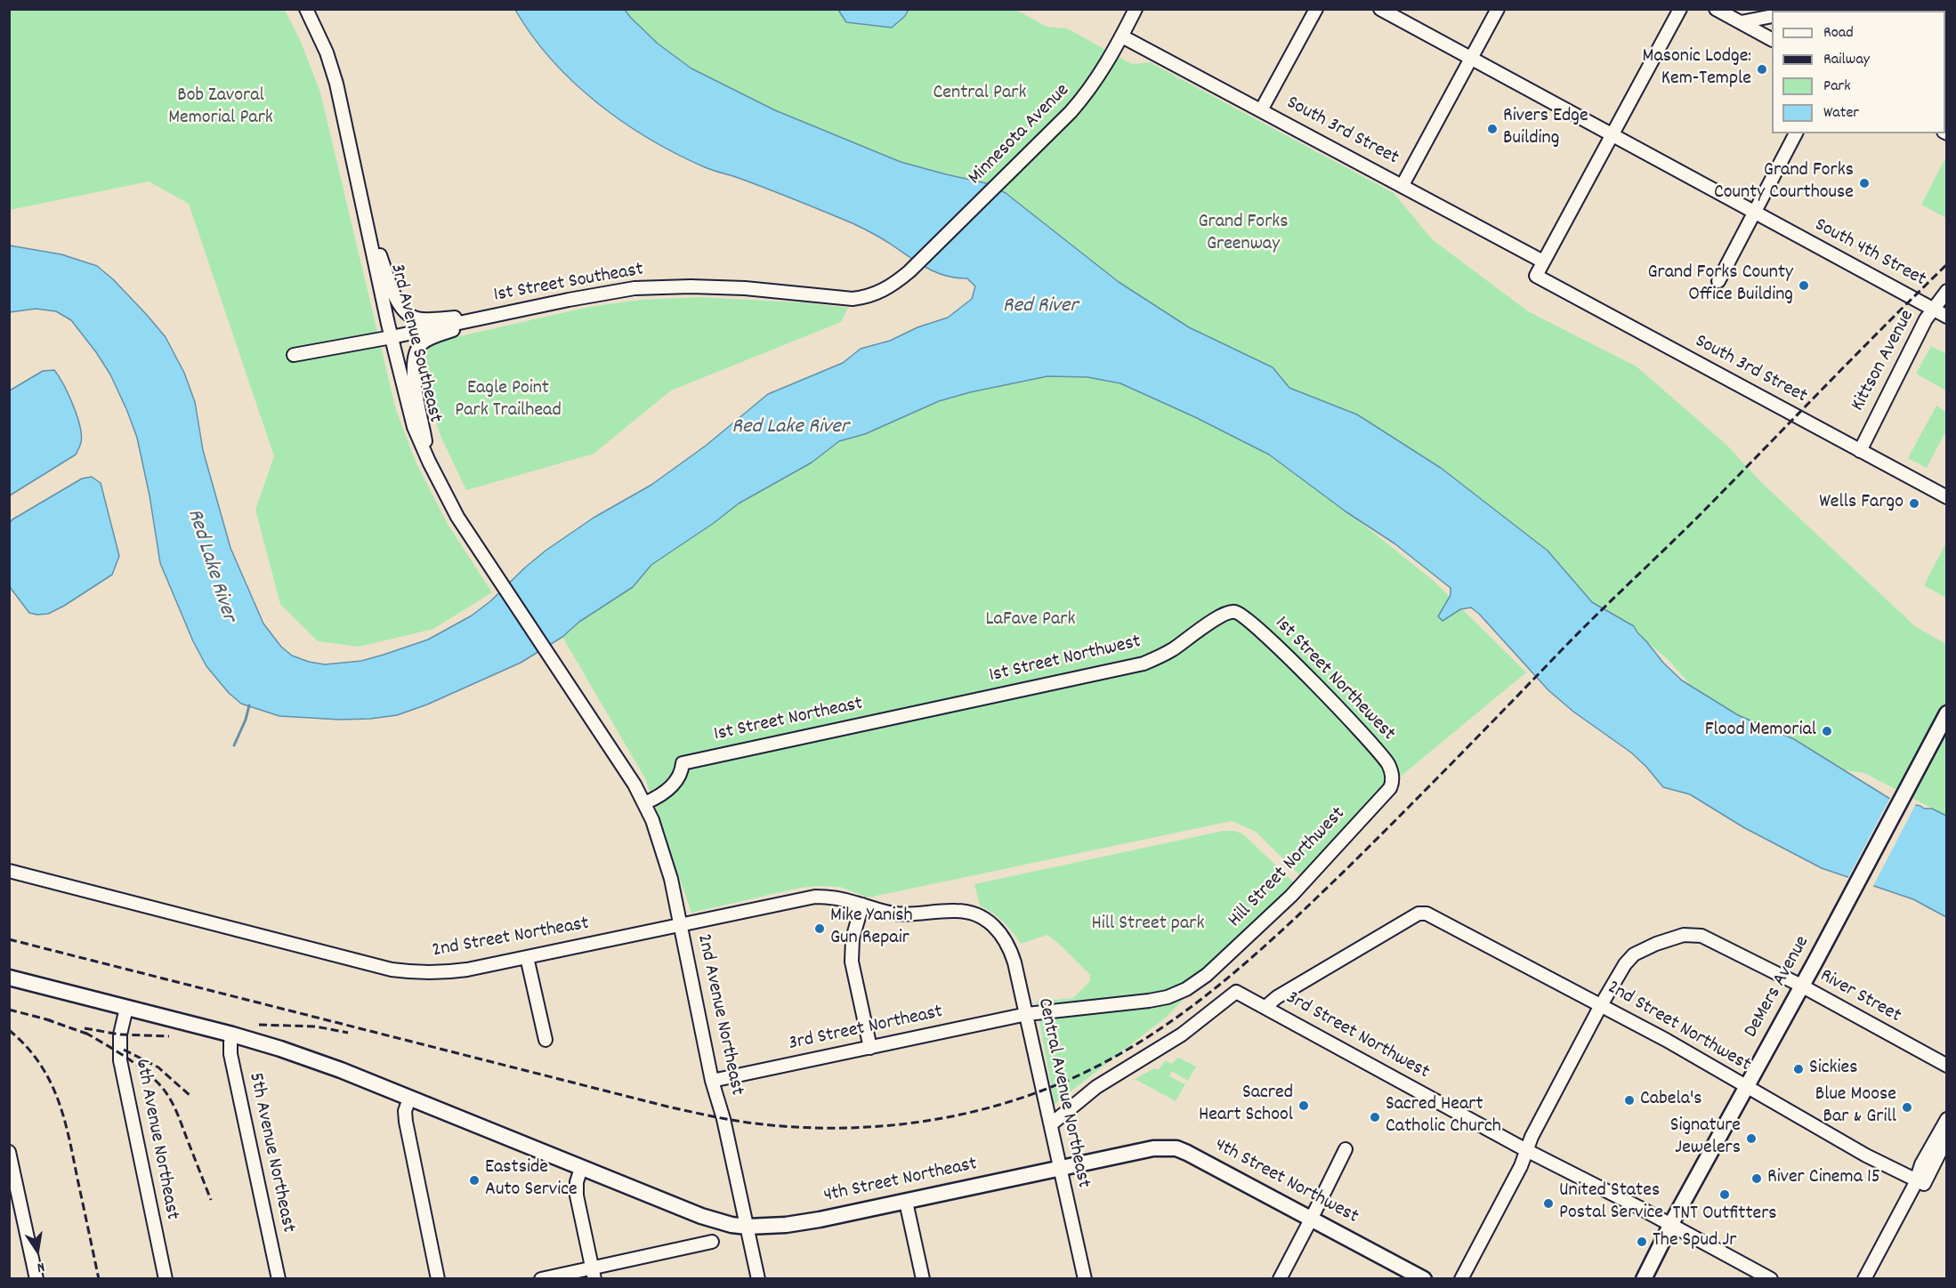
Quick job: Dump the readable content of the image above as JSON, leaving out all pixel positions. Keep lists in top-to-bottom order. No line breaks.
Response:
{"streets":{"main road":["DeMers Avenue","4th Street Northeast","4th Street Northwest"],"street":["South 3rd Street","Minnesota Avenue","South 4th Street","1st Street Southeast","3rd Avenue Southeast","Kittson Avenue","1st Street Northwest","1st Street Northewest","1st Street Northeast","Hill Street Northwest","2nd Street Northeast","River Street","2nd Avenue Northeast","2nd Street Northwest","3rd Street Northeast","3rd Street Northwest","Central Avenue Northeast","6th Avenue Northeast","5th Avenue Northeast"]},"crossings":[["South 3rd Street","Minnesota Avenue"],["South 3rd Street","Kittson Avenue"],["Minnesota Avenue","1st Street Southeast"],["South 4th Street","Kittson Avenue"],["1st Street Southeast","3rd Avenue Southeast"],["3rd Avenue Southeast","2nd Avenue Northeast"],["1st Street Northwest","1st Street Northewest"],["1st Street Northwest","1st Street Northeast"],["1st Street Northewest","Hill Street Northwest"],["1st Street Northeast","2nd Avenue Northeast"],["Hill Street Northwest","3rd Street Northeast"],["Hill Street Northwest","Central Avenue Northeast"],["2nd Street Northeast","2nd Avenue Northeast"],["2nd Street Northeast","Central Avenue Northeast"],["DeMers Avenue","River Street"],["DeMers Avenue","2nd Street Northwest"],["DeMers Avenue","3rd Street Northwest"],["River Street","2nd Street Northwest"],["River Street","3rd Street Northwest"],["2nd Avenue Northeast","3rd Street Northeast"],["2nd Avenue Northeast","4th Street Northeast"],["2nd Street Northwest","3rd Street Northwest"],["3rd Street Northeast","Central Avenue Northeast"],["3rd Street Northwest","Central Avenue Northeast"],["Central Avenue Northeast","4th Street Northeast"],["Central Avenue Northeast","4th Street Northwest"],["6th Avenue Northeast","4th Street Northeast"],["5th Avenue Northeast","4th Street Northeast"],["4th Street Northeast","4th Street Northwest"]],"water":["Red River","Red Lake River"],"parks":["Central Park","Bob Zavoral Memorial Park","Grand Forks Greenway","Eagle Point Park Trailhead","LaFave Park","Hill Street park"],"places":["Masonic Lodge: Kem-Temple","Rivers Edge Building","Grand Forks County Courthouse","Grand Forks County Office Building","Wells Fargo","Flood Memorial","Mike Yanish Gun Repair","Sickies","Cabela's","Sacred Heart School","Blue Moose Bar & Grill","Sacred Heart Catholic Church","Signature Jewelers","River Cinema 15","Eastside Auto Service","TNT Outfitters","United States Postal Service","The Spud Jr"],"legend":["Road","Railway","Park","Water"],"north":"bottom"}
